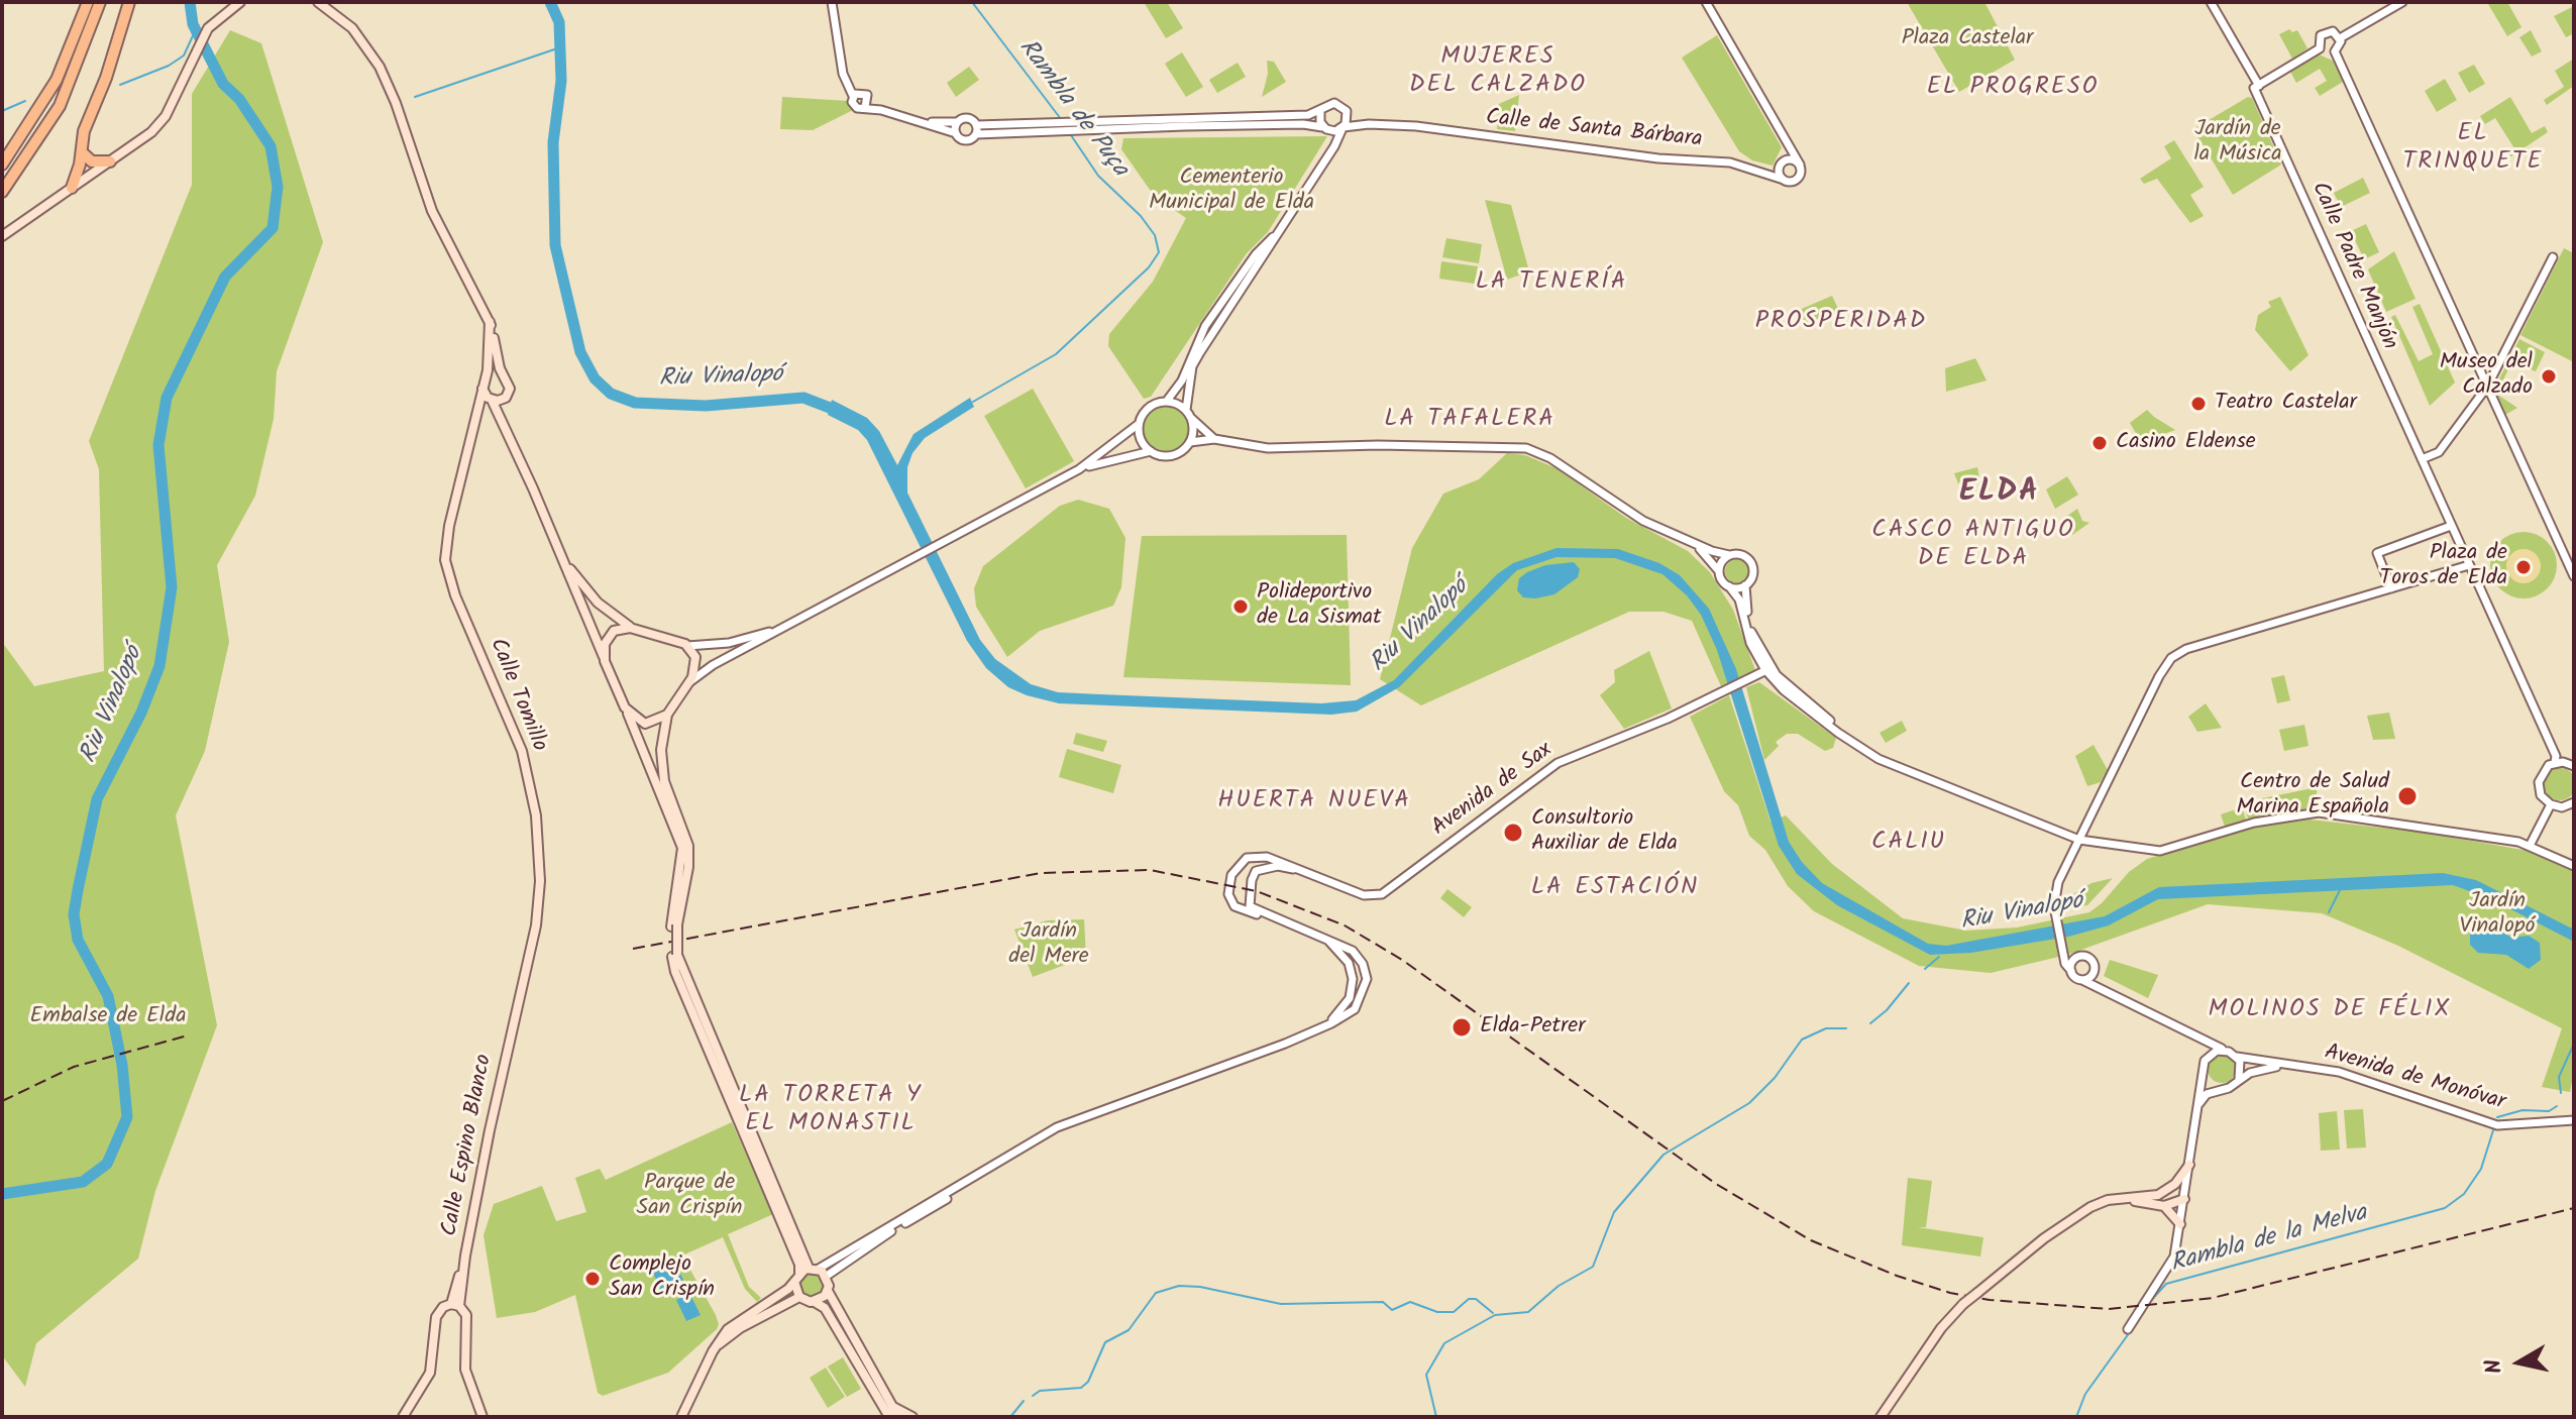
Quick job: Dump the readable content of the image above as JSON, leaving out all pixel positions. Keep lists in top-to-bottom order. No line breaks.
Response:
{"streets":{"main road":["Calle Tomillo","Calle Espino Blanco"],"street":["Calle de Santa Bárbara","Calle Padre Manjón","Avenida de Sax","Avenida de Monóvar"]},"crossings":[["Calle Tomillo","Calle Espino Blanco"]],"districts":["MUJERES DEL CALZADO","EL PROGRESO","EL TRINQUETE","LA TENERÍA","PROSPERIDAD","LA TAFALERA","ELDA","CASCO ANTIGUO DE ELDA","HUERTA NUEVA","CALIU","LA ESTACIÓN","MOLINOS DE FÉLIX","LA TORRETA Y EL MONASTIL"],"water":["Rambla de Puça","Riu Vinalopó","Rambla de la Melva"],"parks":["Plaza Castelar","Jardín de la Música","Cementerio Municipal de Elda","Jardín Vinalopó","Jardín del Mere","Embalse de Elda","Parque de San Crispín"],"places":["Museo del Calzado","Teatro Castelar","Casino Eldense","Plaza de Toros de Elda","Polideportivo de La Sismat","Centro de Salud Marina Española","Consultorio Auxiliar de Elda","Elda-Petrer","Complejo San Crispín"],"north":"left"}
